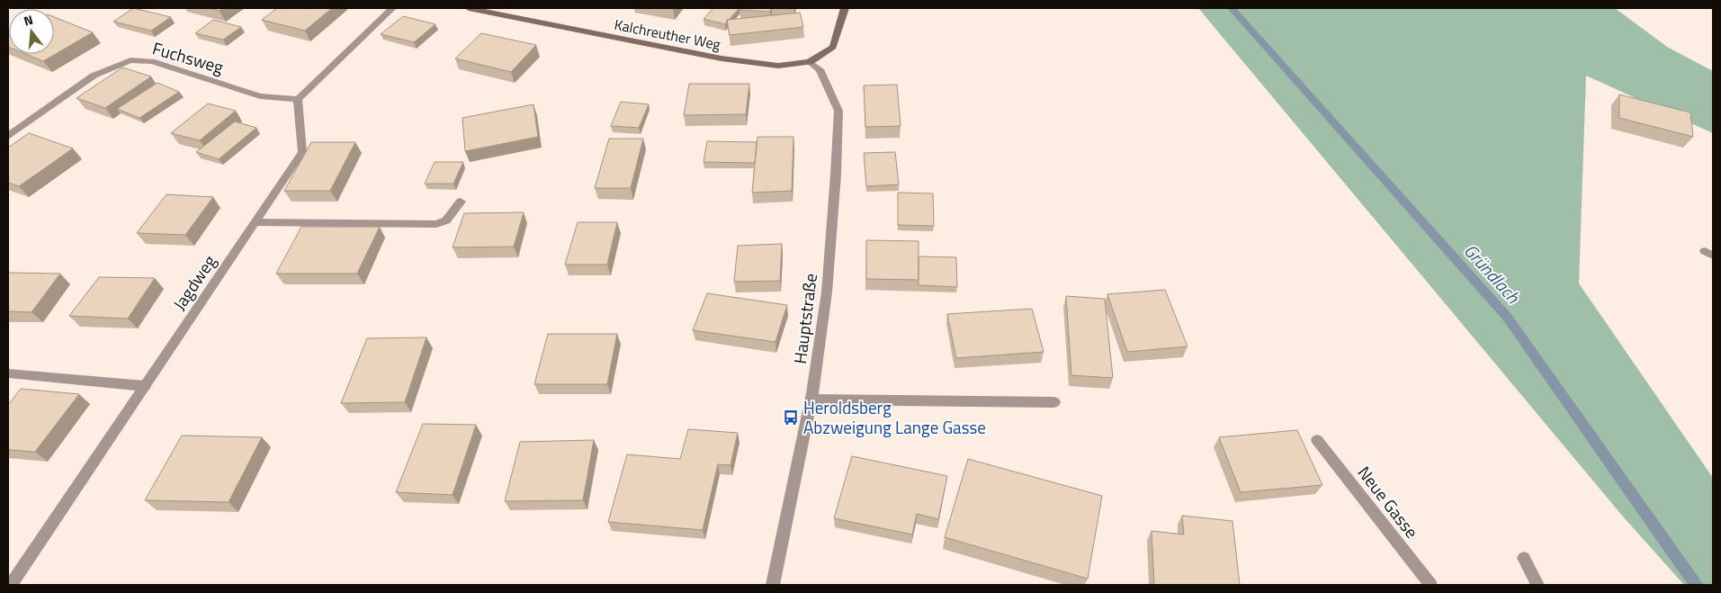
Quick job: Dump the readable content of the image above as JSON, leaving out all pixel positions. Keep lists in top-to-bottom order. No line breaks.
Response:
{"streets":{"main road":["Kalchreuther Weg"],"street":["Fuchsweg","Jagdweg","Hauptstraße","Neue Gasse"]},"crossings":[["Kalchreuther Weg","Hauptstraße"],["Fuchsweg","Jagdweg"]],"water":["Gründlach"],"places":{"bus stop":["Heroldsberg Abzweigung Lange Gasse"]},"north":"top"}
